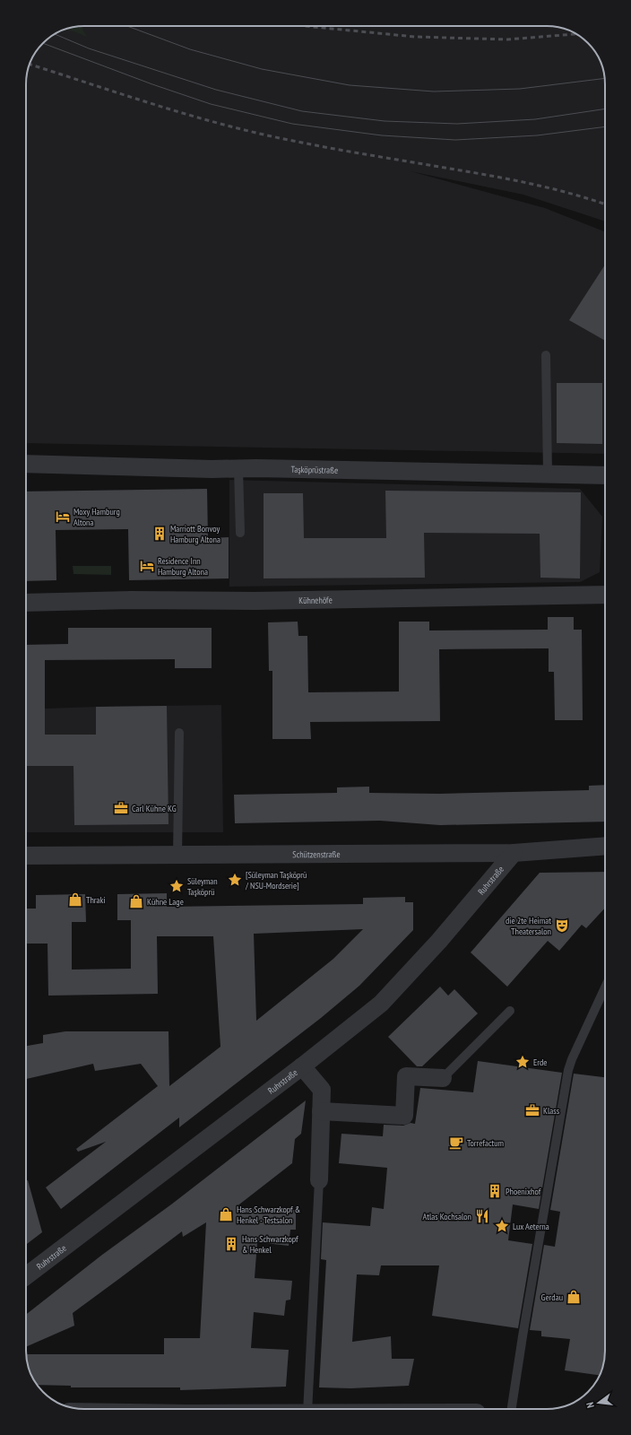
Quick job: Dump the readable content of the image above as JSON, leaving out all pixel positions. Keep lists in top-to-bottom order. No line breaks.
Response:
{"streets":{"street":["Taşköprüstraße","Kühnehöfe","Schützenstraße","Ruhrstraße"]},"crossings":[["Schützenstraße","Ruhrstraße"]],"places":{"hotel":["Moxy Hamburg Altona","Residence Inn Hamburg Altona"],"building":["Marriott Bonvoy Hamburg Altona","Phoenixhof","Hans Schwarzkopf & Henkel"],"office":["Carl Kühne KG","Klass"],"place":["[Süleyman Taşköprü / NSU-Mordserie]","Süleyman Taşköprü","Erde","Lux Aeterna"],"shop":["Thraki","Kühne Lage","Hans Schwarzkopf & Henkel - Testsalon","Gerdau"],"theatre":["die 2te Heimat Theatersalon"],"cafe":["Torrefactum"],"restaurant":["Atlas Kochsalon"]},"north":"left"}
